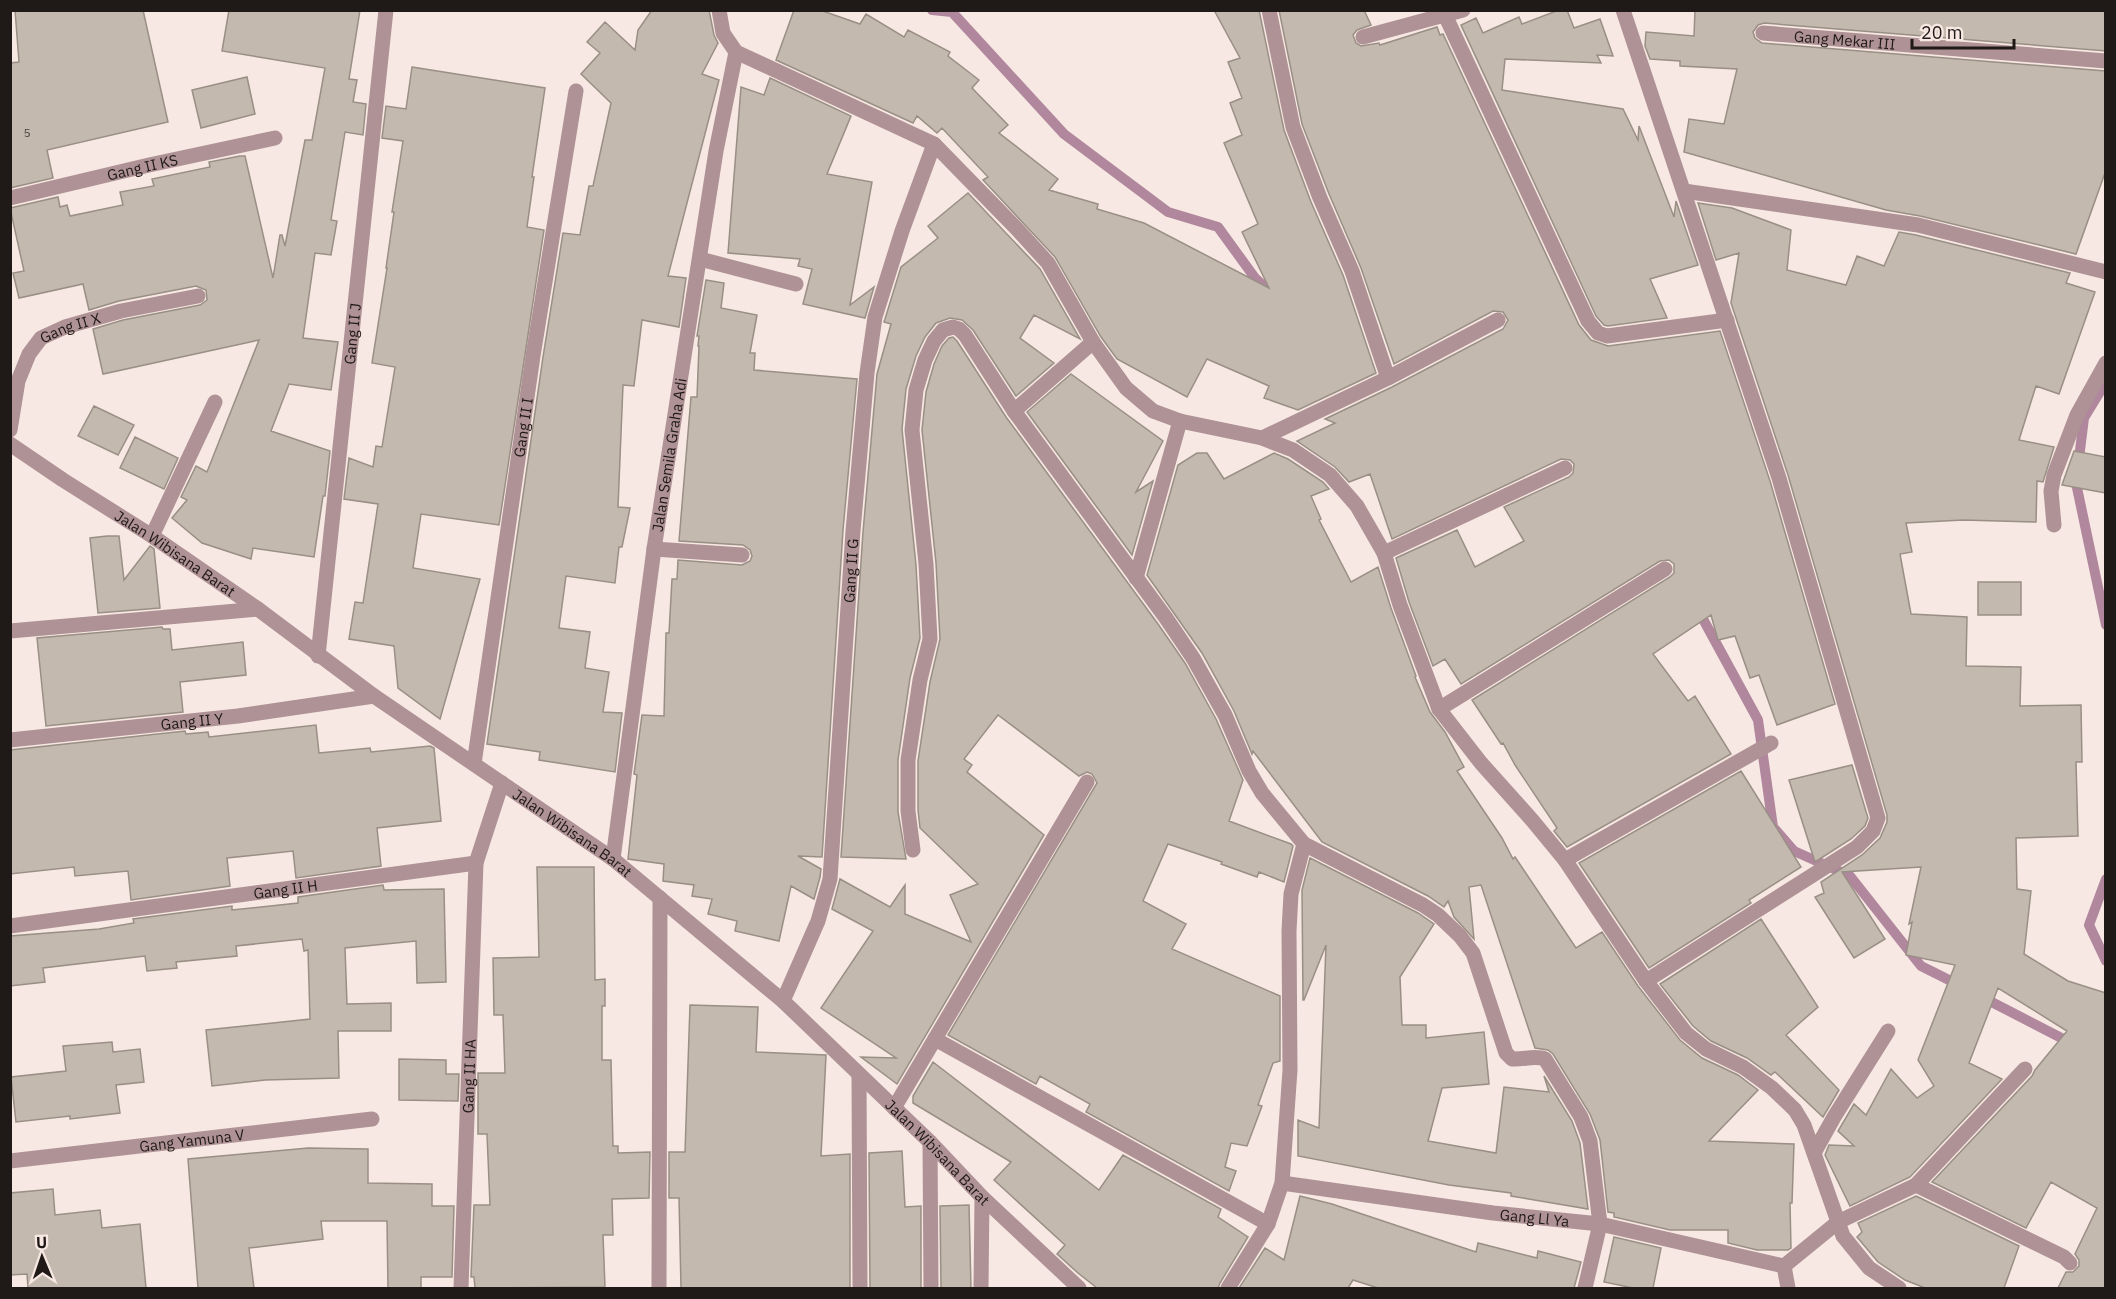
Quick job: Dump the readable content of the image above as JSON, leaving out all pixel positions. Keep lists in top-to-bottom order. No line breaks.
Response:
{"streets":{"street":["Gang Mekar III","Gang II KS","Gang II X","Gang II J","Gang II I","Jalan Semila Graha Adi","Jalan Wibisana Barat","Gang II G","Gang II Y","Gang II H","Gang II HA","Gang Yamuna V","Gang Ll Ya"]},"crossings":[["Gang II J","Jalan Wibisana Barat"],["Gang II I","Jalan Wibisana Barat"],["Jalan Semila Graha Adi","Jalan Wibisana Barat"],["Jalan Wibisana Barat","Gang II G"],["Jalan Wibisana Barat","Gang II Y"],["Gang II H","Gang II HA"]],"house_numbers":["5"],"scale_bar":"20 m","north":"top"}
